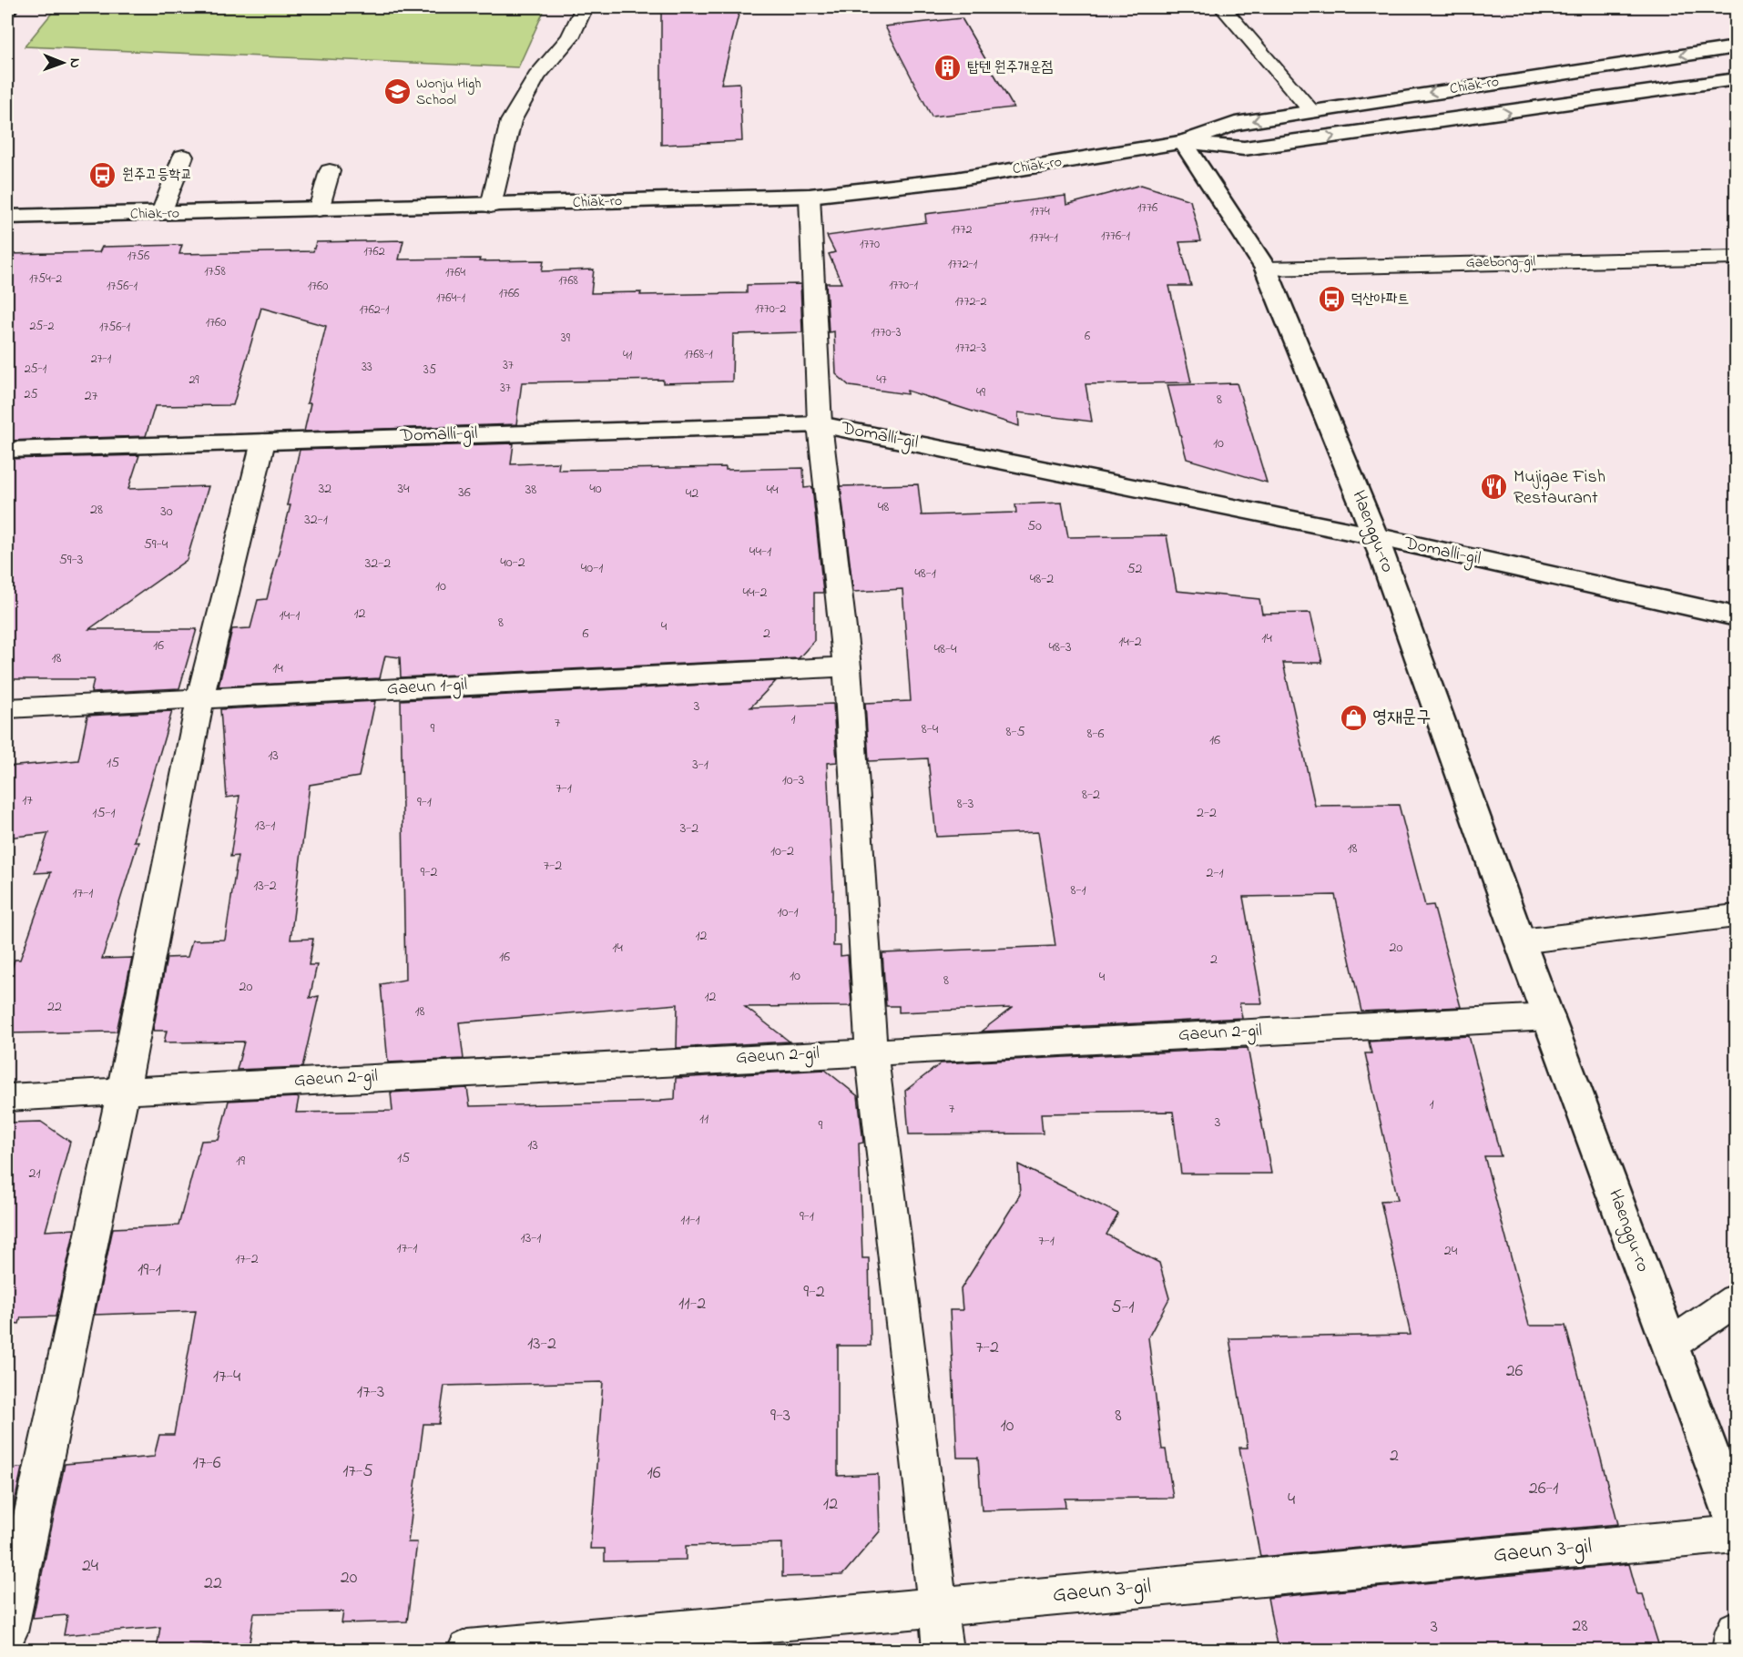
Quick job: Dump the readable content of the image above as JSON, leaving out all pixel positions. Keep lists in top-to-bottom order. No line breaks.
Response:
{"streets":{"street":["Chiak-ro","Domalli-gil","Haenggu-ro"],"lane":["Gaebong-gil","Gaeun 1-gil","Gaeun 2-gil","Gaeun 3-gil"]},"crossings":[["Chiak-ro","Haenggu-ro"],["Gaebong-gil","Haenggu-ro"],["Domalli-gil","Haenggu-ro"],["Haenggu-ro","Gaeun 2-gil"]],"places":{"building":["탑텐 원주개운점"],"school or university":["Wonju High School"],"bus stop":["원주고등학교","덕산아파트"],"restaurant":["Mujigae Fish Restaurant"],"shop":["영재문구"]},"house_numbers":["1776","1774","1772","1776-1","1774-1","1770","1762","1756","1772-1","1758","1764","1754-2","1768","1770-1","1756-1","1760","1766","1764-1","1772-2","1770-2","1762-1","1760","25-2","1756-1","1770-3","6","39","1772-3","1768-1","41","27-1","37","33","25-1","35","29","47","37","49","25","27","8","10","32","34","40","38","44","36","42","48","28","30","32-1","50","59-4","44-1","59-3","40-2","32-2","40-1","52","48-1","48-2","10","44-2","12","14-1","8","4","6","2","14","14-2","16","48-3","48-4","18","14","3","1","7","9","8-4","8-5","8-6","16","13","15","3-1","10-3","7-1","8-2","17","9-1","8-3","15-1","2-2","13-1","3-2","18","10-2","7-2","9-2","2-1","13-2","8-1","17-1","10-1","12","14","20","16","2","10","4","8","20","12","22","18","1","7","11","3","9","13","15","19","21","9-1","11-1","13-1","7-1","17-1","24","17-2","19-1","9-2","11-2","5-1","13-2","7-2","26","17-4","17-3","9-3","8","10","2","17-6","17-5","16","26-1","4","12","24","20","22","28","3"],"north":"right"}
